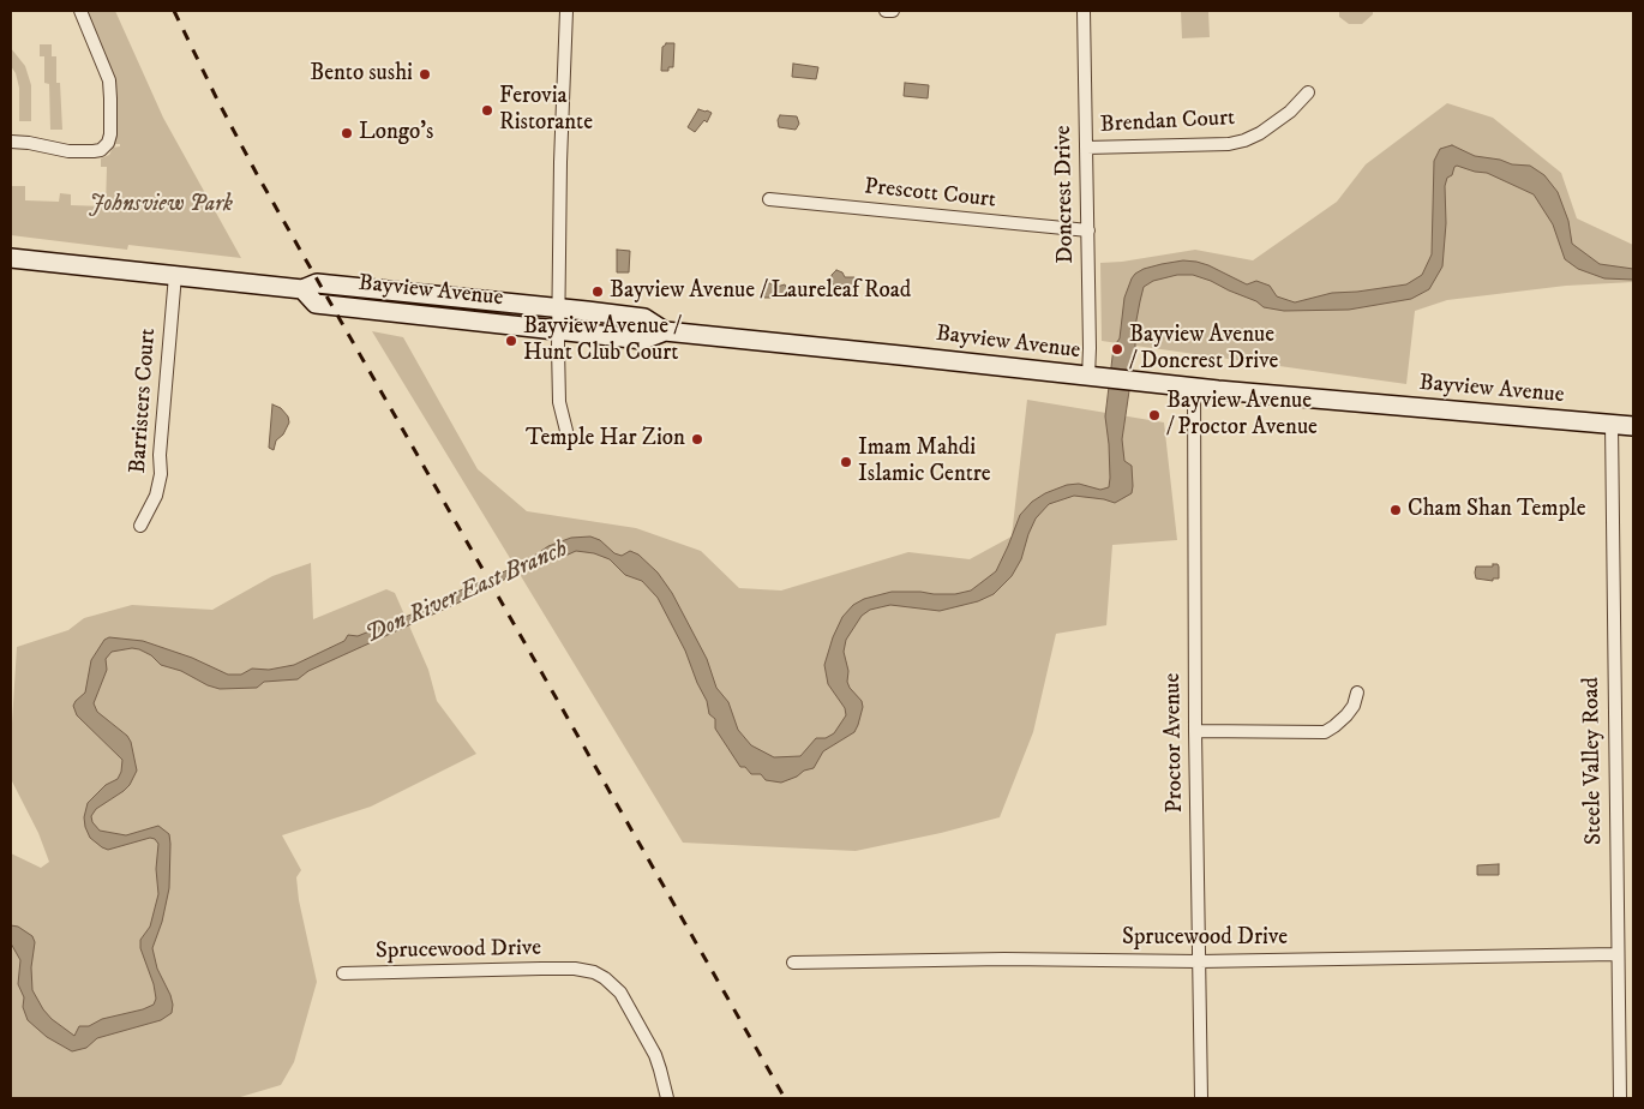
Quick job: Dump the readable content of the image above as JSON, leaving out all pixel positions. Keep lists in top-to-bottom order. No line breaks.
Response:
{"streets":{"main road":["Bayview Avenue"],"street":["Brendan Court","Prescott Court","Doncrest Drive","Barristers Court","Proctor Avenue","Steele Valley Road","Sprucewood Drive"]},"crossings":[["Brendan Court","Doncrest Drive"],["Prescott Court","Doncrest Drive"],["Doncrest Drive","Bayview Avenue"],["Bayview Avenue","Barristers Court"],["Bayview Avenue","Proctor Avenue"],["Bayview Avenue","Steele Valley Road"],["Proctor Avenue","Sprucewood Drive"],["Steele Valley Road","Sprucewood Drive"]],"water":["Don River East Branch"],"parks":["Johnsview Park"],"places":["Bento sushi","Ferovia Ristorante","Longo's","Bayview Avenue / Laureleaf Road","Bayview Avenue / Hunt Club Court","Bayview Avenue / Doncrest Drive","Bayview Avenue / Proctor Avenue","Temple Har Zion","Imam Mahdi Islamic Centre","Cham Shan Temple"]}
